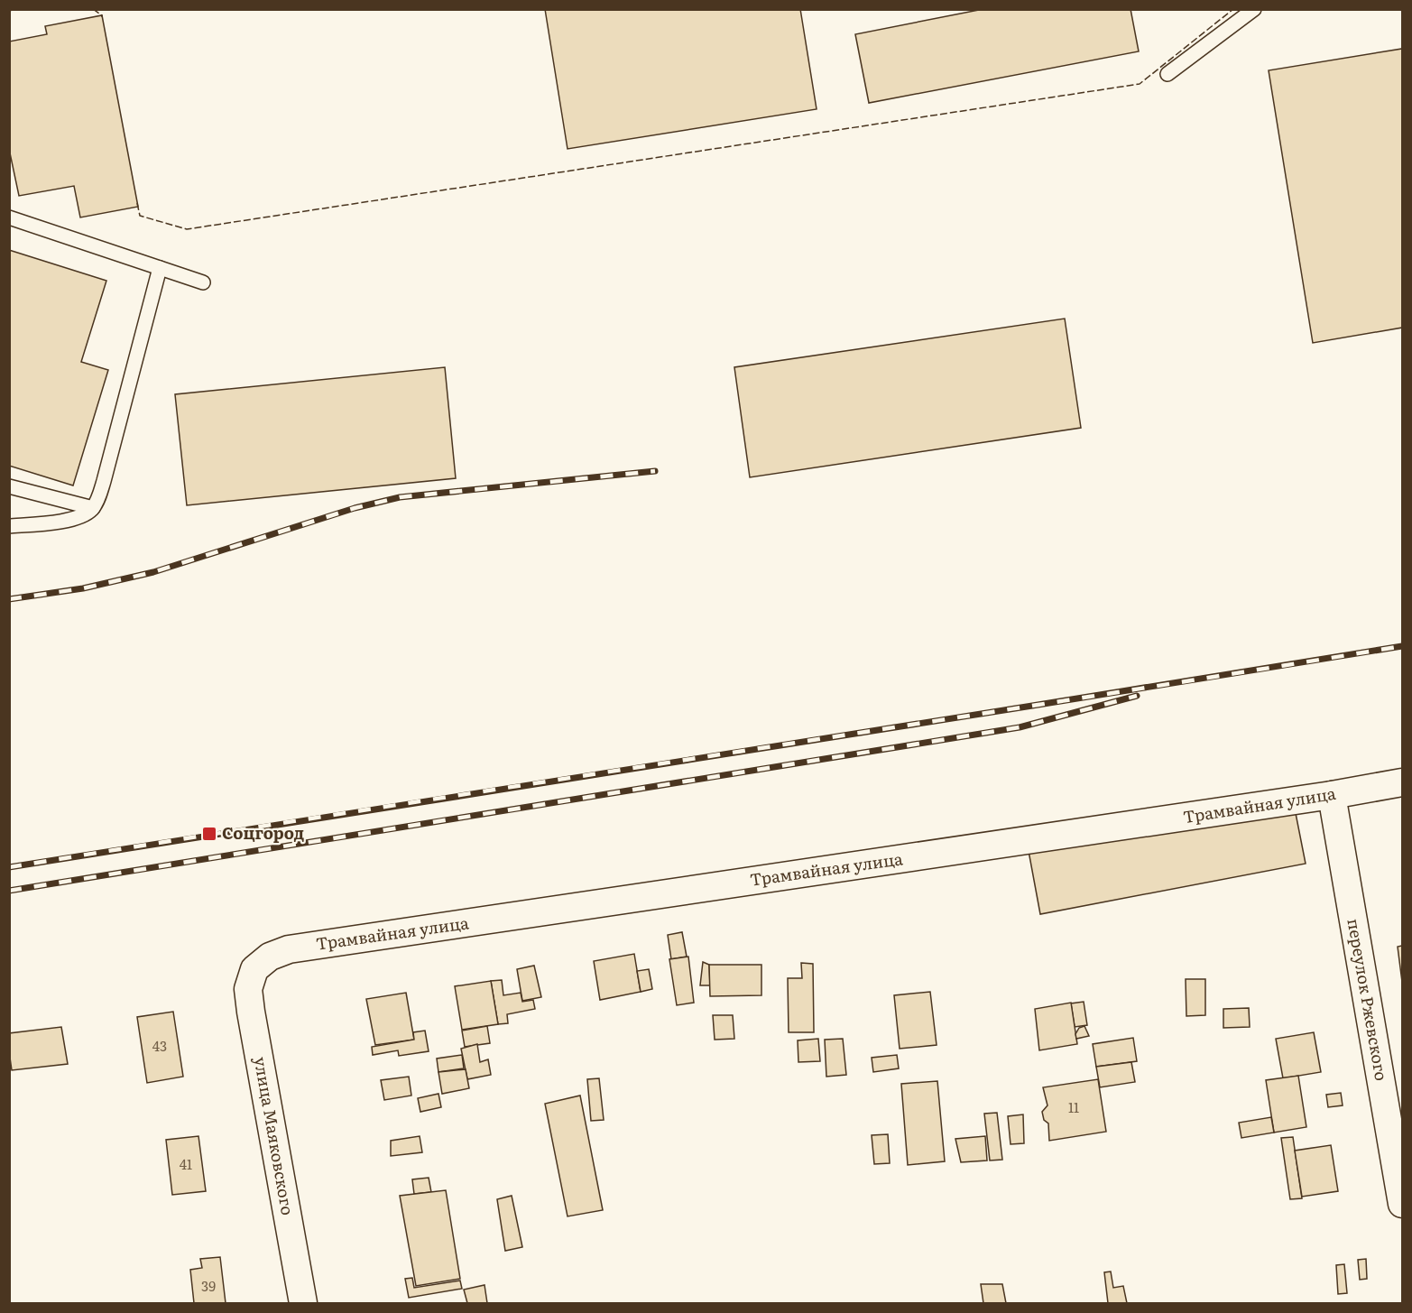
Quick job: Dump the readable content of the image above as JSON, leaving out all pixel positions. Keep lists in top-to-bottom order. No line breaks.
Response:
{"streets":{"street":["Трамвайная улица","переулок Ржевского","улица Маяковского"]},"crossings":[["Трамвайная улица","переулок Ржевского"],["Трамвайная улица","улица Маяковского"]],"places":{"transit":["Соцгород"]},"house_numbers":["43","11","41","39"]}
